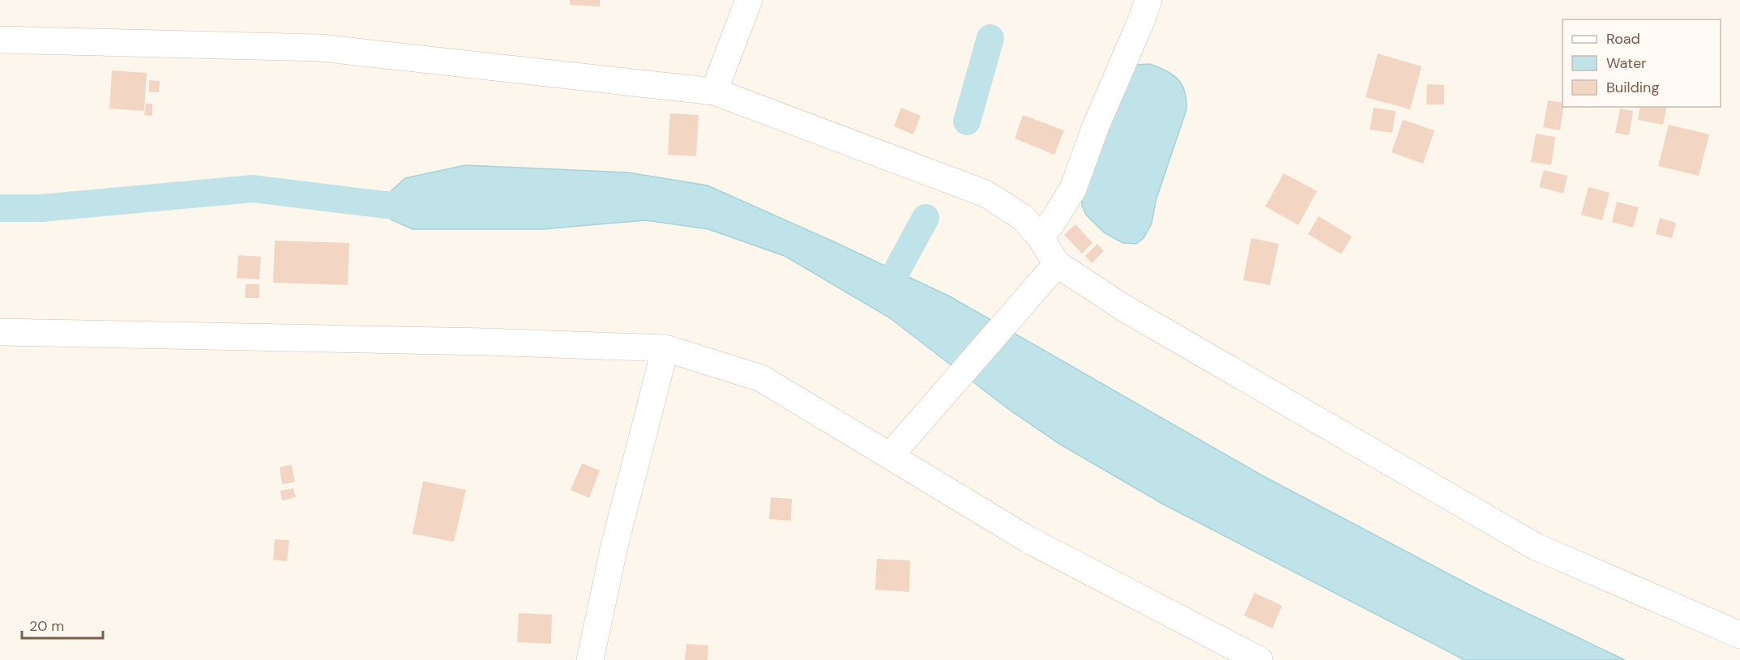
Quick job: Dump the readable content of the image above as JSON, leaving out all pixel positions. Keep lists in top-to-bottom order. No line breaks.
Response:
{"legend":["Road","Water","Building"],"scale_bar":"20 m"}
